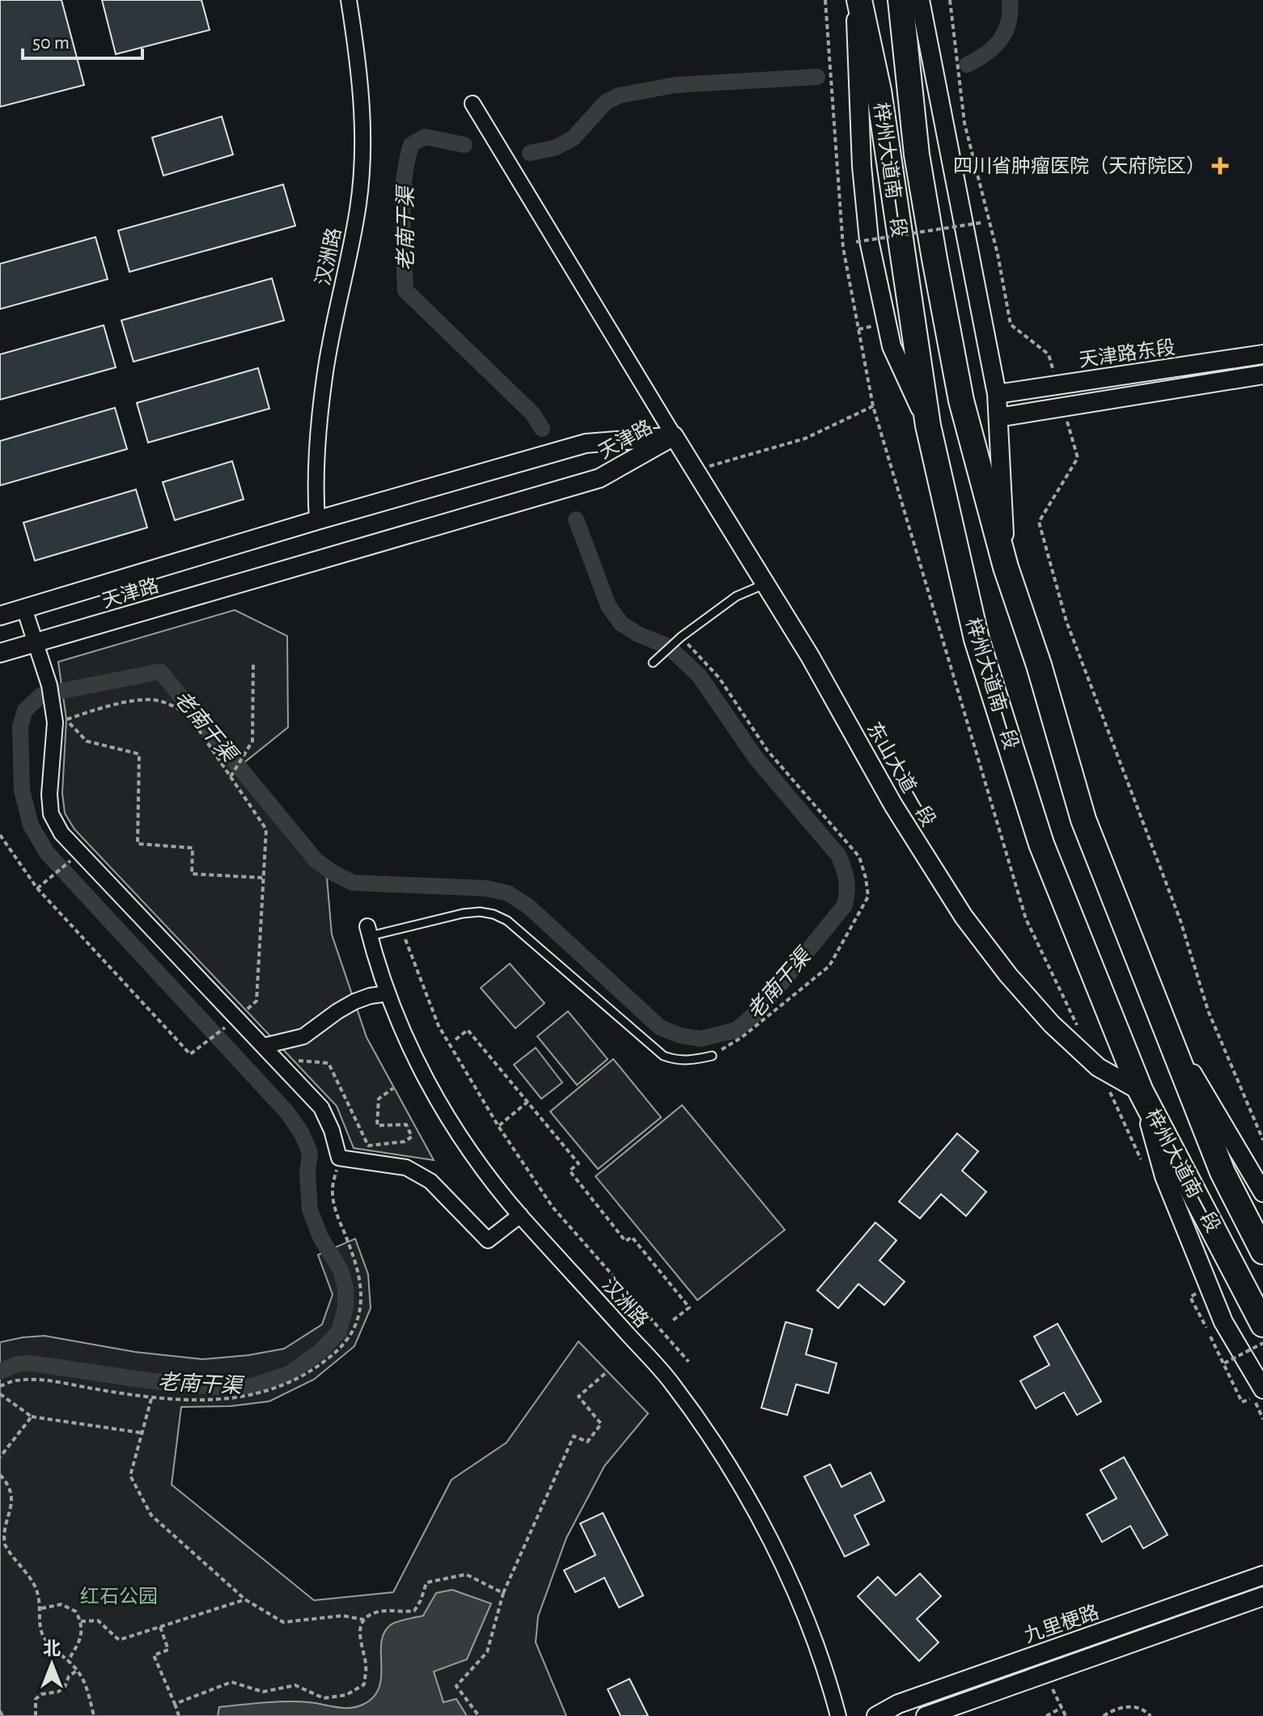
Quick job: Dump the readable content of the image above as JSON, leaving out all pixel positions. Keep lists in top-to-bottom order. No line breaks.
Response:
{"streets":{"highway":["梓州大道南一段"],"street":["汉洲路","天津路东段","天津路","东山大道一段","九里梗路"]},"crossings":[["梓州大道南一段","东山大道一段"],["汉洲路","天津路"],["天津路","东山大道一段"]],"water":["老南干渠"],"parks":["红石公园"],"places":{"health":["四川省肿瘤医院（天府院区）"]},"scale_bar":"50 m","north":"top"}
